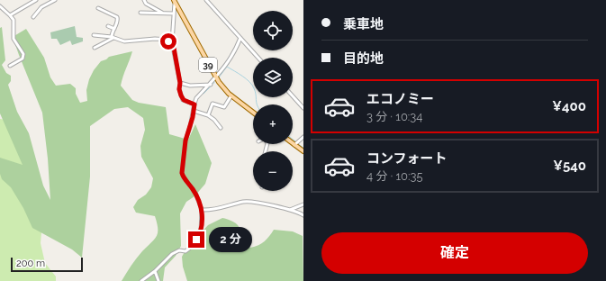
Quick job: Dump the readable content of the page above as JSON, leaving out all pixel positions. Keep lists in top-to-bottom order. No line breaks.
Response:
{"streets":{"main road":["39"]},"scale_bar":"200 m","page":{"banner":["乗車地","目的地"],"map_buttons":["+","−"],"list":[{"name":"エコノミー","note":"3 分 · 10:34","value":"¥400"},{"name":"コンフォート","note":"4 分 · 10:35","value":"¥540"}],"buttons":"確定","bubble":"2 分","scale":"200 m"}}
